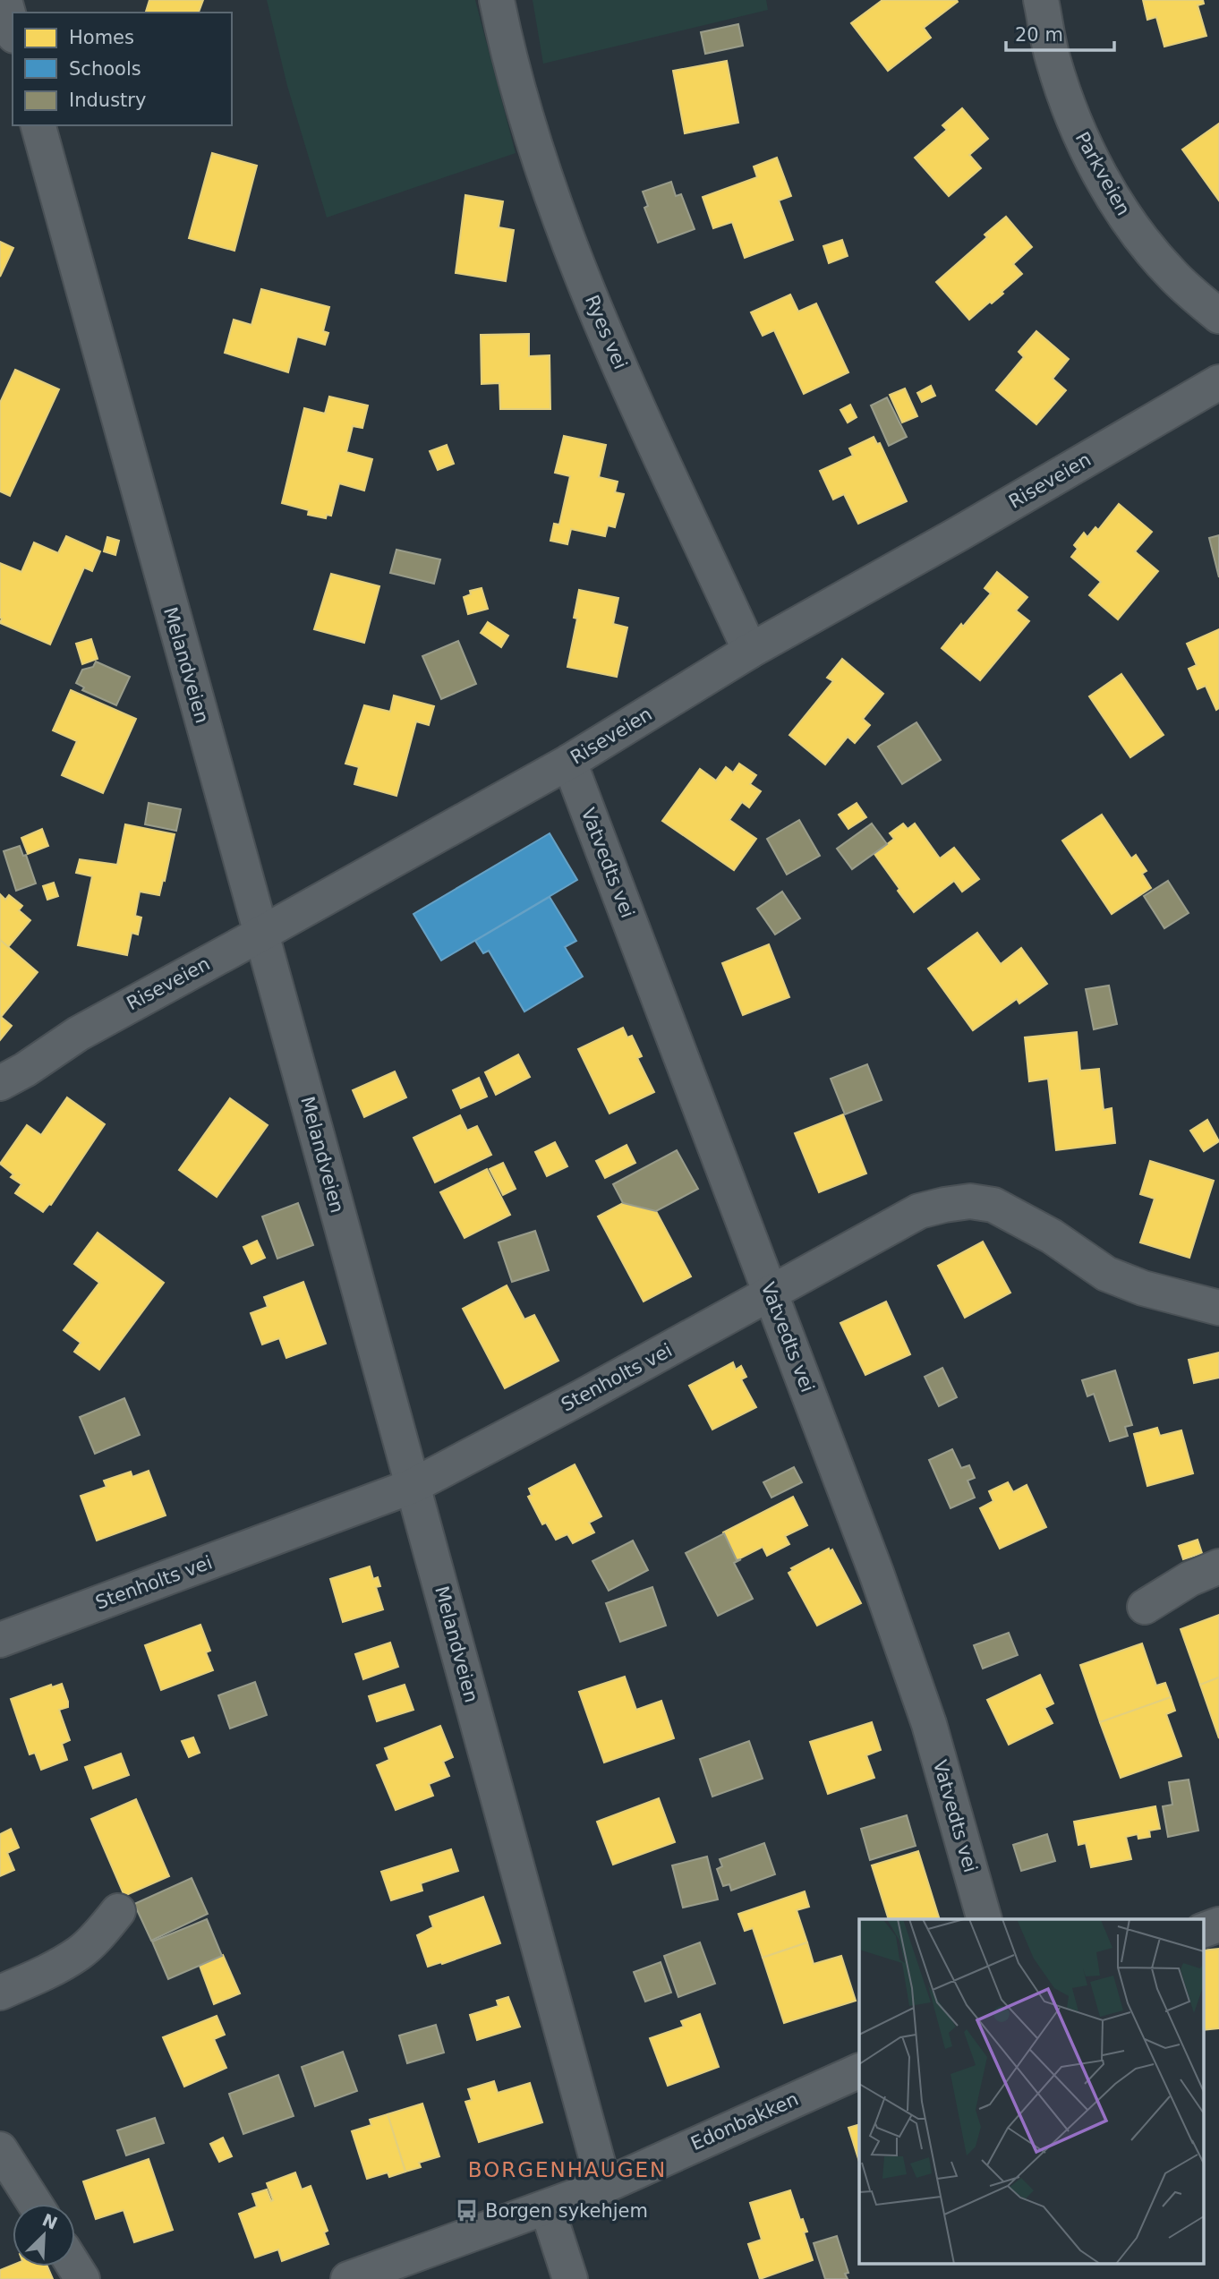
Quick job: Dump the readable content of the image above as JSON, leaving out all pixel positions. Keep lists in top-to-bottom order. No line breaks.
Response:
{"streets":{"street":["Parkveien","Ryes vei","Riseveien","Melandveien","Vatvedts vei","Stenholts vei","Edonbakken"]},"crossings":[["Ryes vei","Riseveien"],["Riseveien","Melandveien"],["Riseveien","Vatvedts vei"],["Melandveien","Stenholts vei"],["Melandveien","Edonbakken"],["Vatvedts vei","Stenholts vei"]],"districts":["BORGENHAUGEN"],"places":{"bus stop":["Borgen sykehjem"]},"legend":["Homes","Schools","Industry"],"scale_bar":"20 m","north":"top right"}
